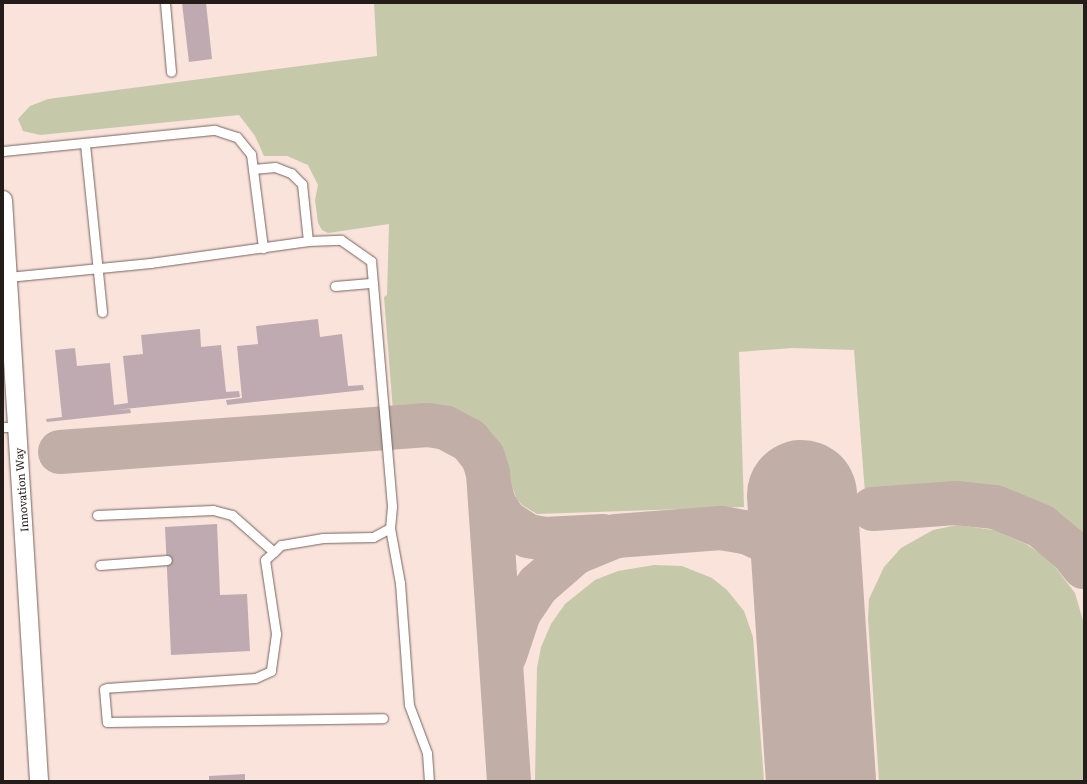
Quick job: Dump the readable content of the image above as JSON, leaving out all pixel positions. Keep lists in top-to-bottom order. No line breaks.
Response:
{"streets":{"street":["Innovation Way"]}}
